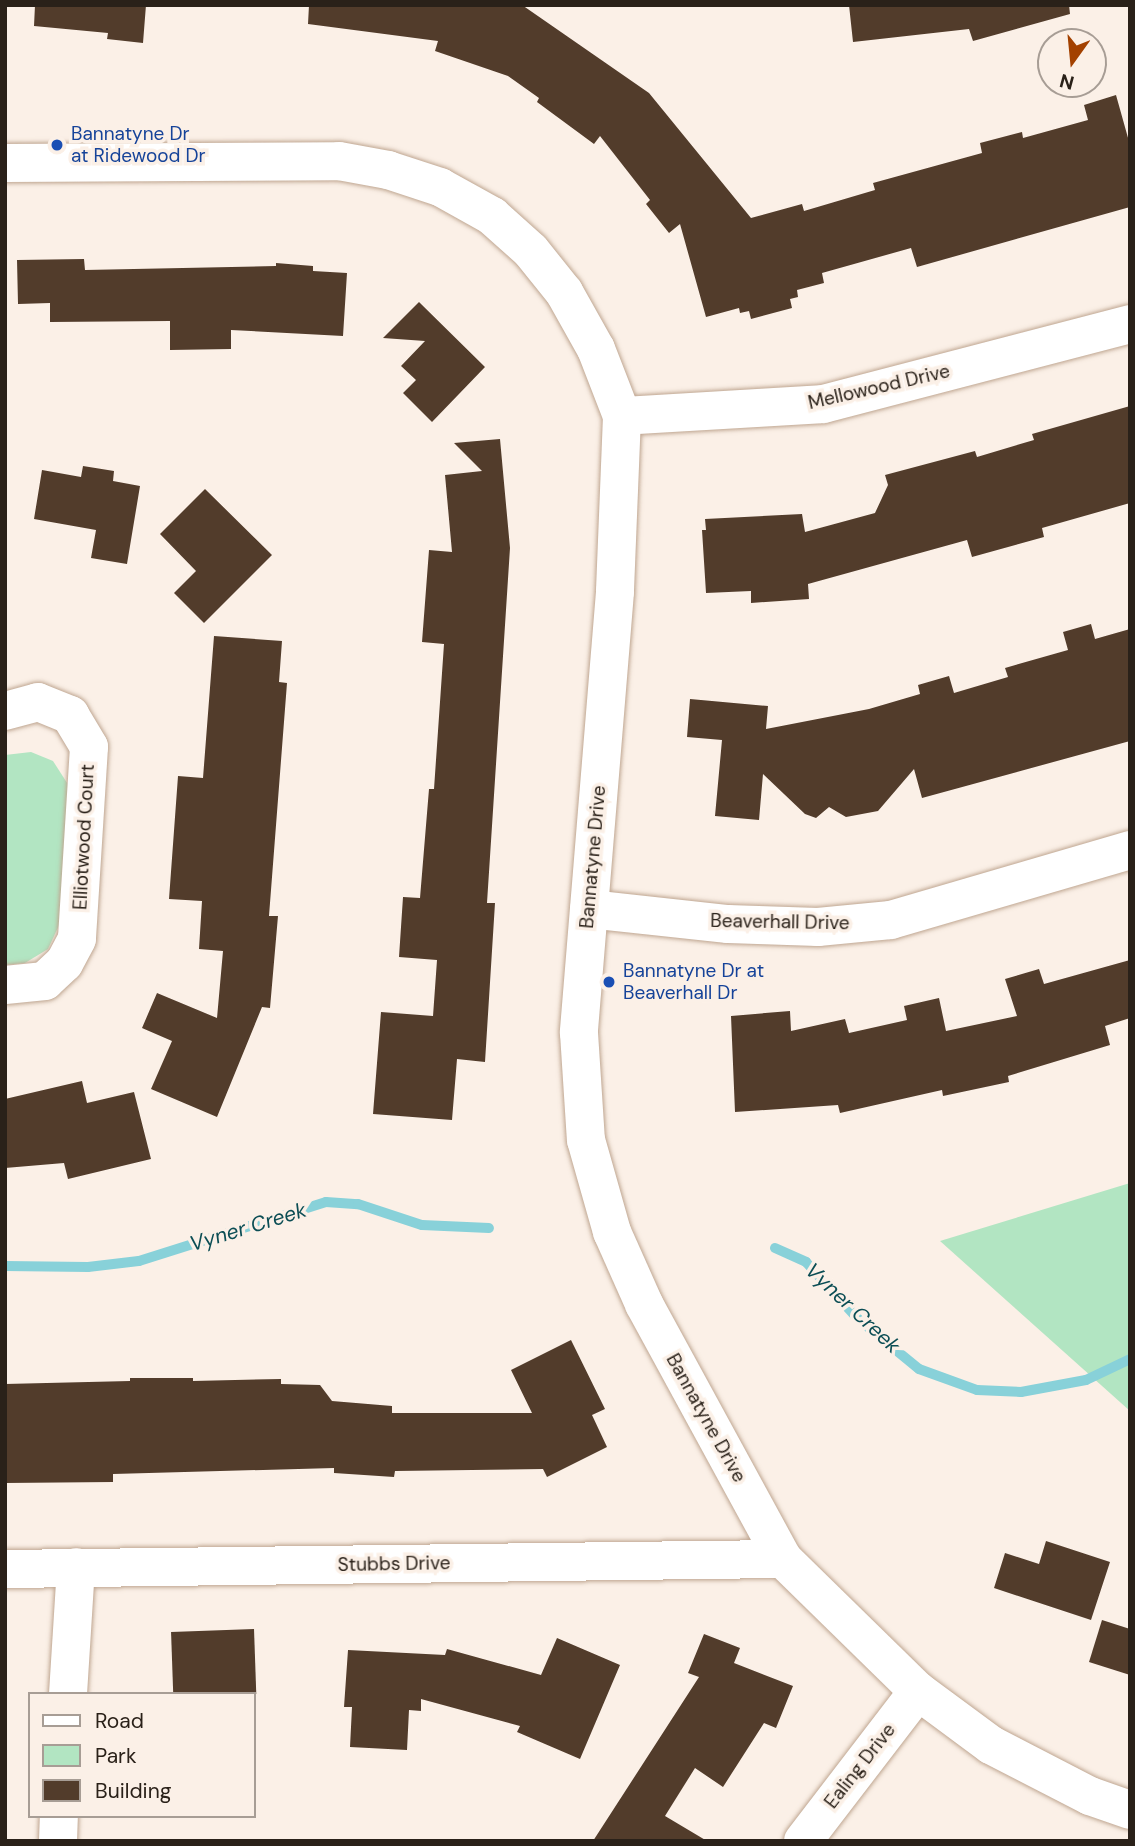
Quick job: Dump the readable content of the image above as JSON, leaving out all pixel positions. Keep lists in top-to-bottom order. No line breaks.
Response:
{"streets":{"street":["Mellowood Drive","Elliotwood Court","Bannatyne Drive","Beaverhall Drive","Stubbs Drive","Ealing Drive"]},"crossings":[["Mellowood Drive","Bannatyne Drive"],["Bannatyne Drive","Beaverhall Drive"],["Bannatyne Drive","Stubbs Drive"],["Bannatyne Drive","Ealing Drive"]],"water":["Vyner Creek"],"places":["Bannatyne Dr at Ridewood Dr","Bannatyne Dr at Beaverhall Dr"],"legend":["Road","Park","Building"],"north":"bottom"}
